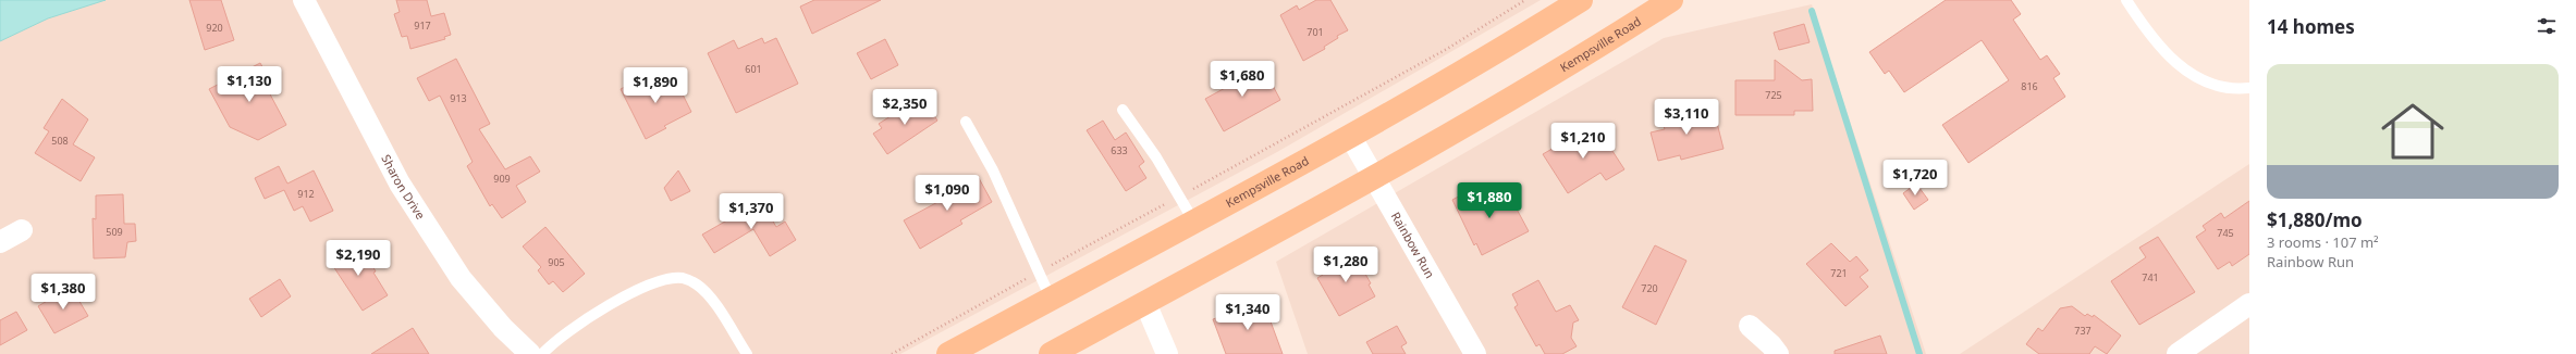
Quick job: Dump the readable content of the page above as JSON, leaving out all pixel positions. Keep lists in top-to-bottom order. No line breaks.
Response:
{"streets":{"main road":["Kempsville Road"],"street":["Sharon Drive","Rainbow Run"]},"crossings":[["Kempsville Road","Rainbow Run"]],"house_numbers":["917","920","701","601","816","725","913","508","633","909","912","509","745","905","721","741","720","737"],"page":{"heading":"14 homes","list":[{"name":"$1,880/mo","note":"3 rooms · 107 m² · Rainbow Run"}],"price":["$1,680","$1,130","$1,890","$2,350","$3,110","$1,210","$1,720","$1,090","$1,880","$1,370","$2,190","$1,280","$1,380","$1,340"]}}
